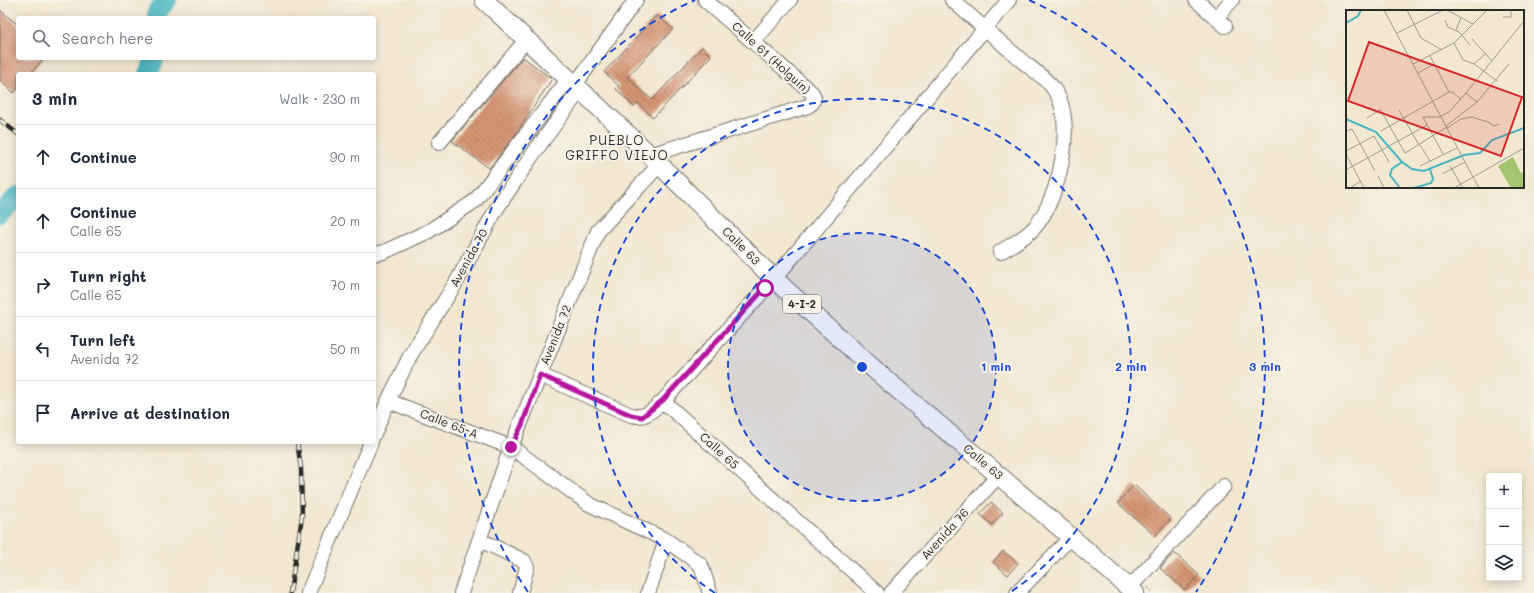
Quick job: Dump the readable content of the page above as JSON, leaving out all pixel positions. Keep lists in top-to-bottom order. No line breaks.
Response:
{"streets":{"main road":["Calle 63","4-I-2"],"street":["Calle 61 (Holguín)","Avenida 70","Avenida 72","Calle 65-A","Calle 65","Avenida 76"]},"crossings":[["Calle 61 (Holguín)","Avenida 72"],["Calle 63","Avenida 70"],["Calle 63","Avenida 72"],["Calle 63","Avenida 76"],["Avenida 70","Calle 65-A"],["Avenida 72","Calle 65-A"]],"districts":["PUEBLO GRIFFO VIEJO"],"page":{"search":"Search here","heading":["3 min","Walk · 230 m"],"list":[["Continue","90 m"],["Continue","Calle 65","20 m"],["Turn right","Calle 65","70 m"],["Turn left","Avenida 72","50 m"],"Arrive at destination"],"map_buttons":["+","−"]},"rings":["1 min","2 min","3 min"]}
